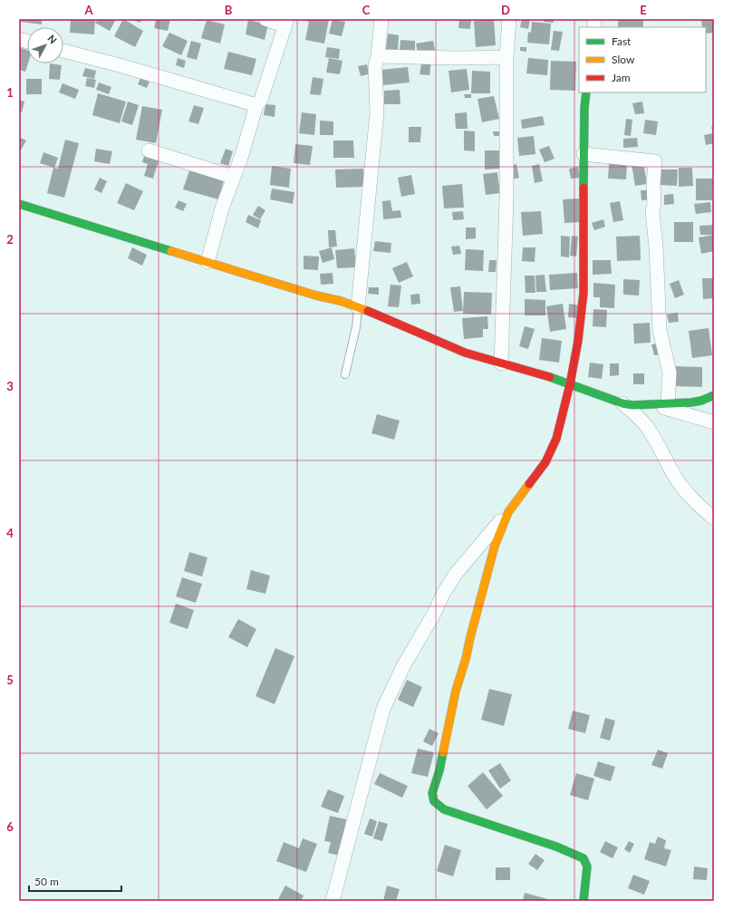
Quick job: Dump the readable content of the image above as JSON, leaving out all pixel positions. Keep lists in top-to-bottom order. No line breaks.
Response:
{"legend":["Fast","Slow","Jam"],"scale_bar":"50 m","north":"top right","grid":{"columns":["A","B","C","D","E"],"rows":["1","2","3","4","5","6"]}}
